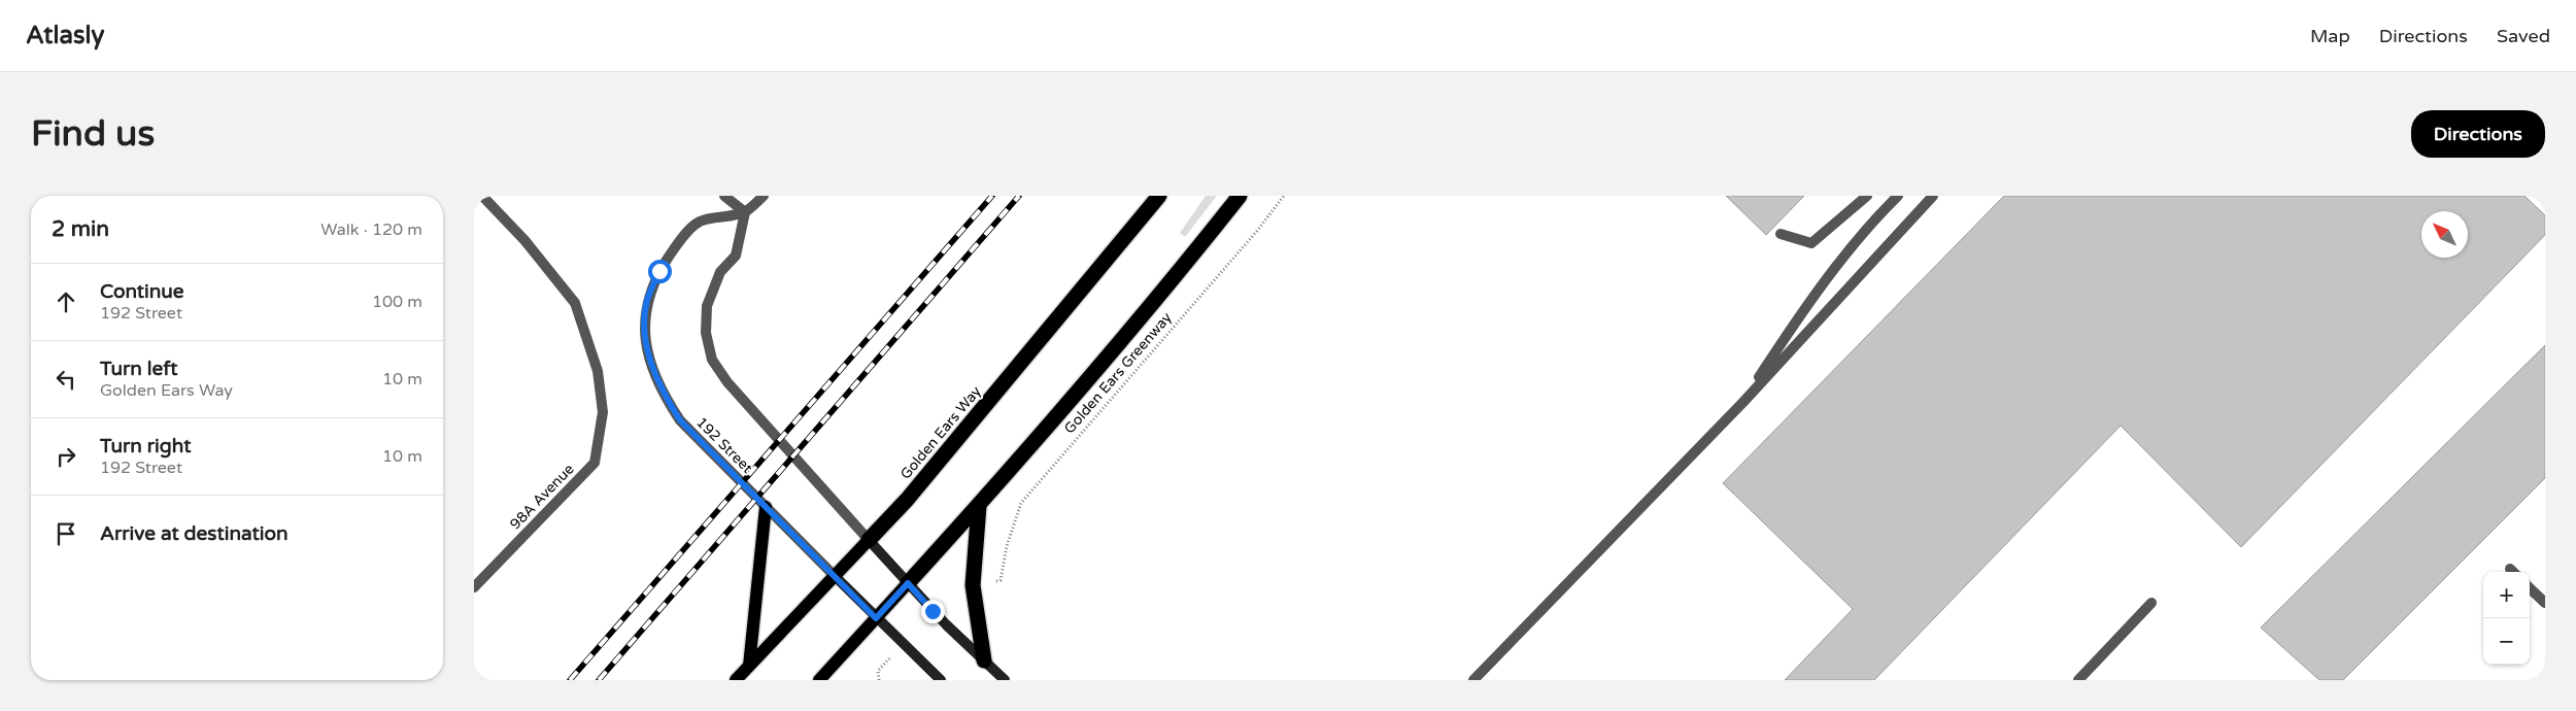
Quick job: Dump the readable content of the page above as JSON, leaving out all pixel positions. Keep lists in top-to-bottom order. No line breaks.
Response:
{"streets":{"highway":["Golden Ears Way"],"main road":["192 Street"],"street":["98A Avenue"],"path":["Golden Ears Greenway"]},"crossings":[["Golden Ears Way","192 Street"]],"north":"top left","page":{"header":"Atlasly","nav":["Map","Directions","Saved"],"buttons":"Directions","title":"Find us","heading":["2 min","Walk · 120 m"],"list":[["Continue","192 Street","100 m"],["Turn left","Golden Ears Way","10 m"],["Turn right","192 Street","10 m"],"Arrive at destination"],"map_buttons":["+","−"]}}
